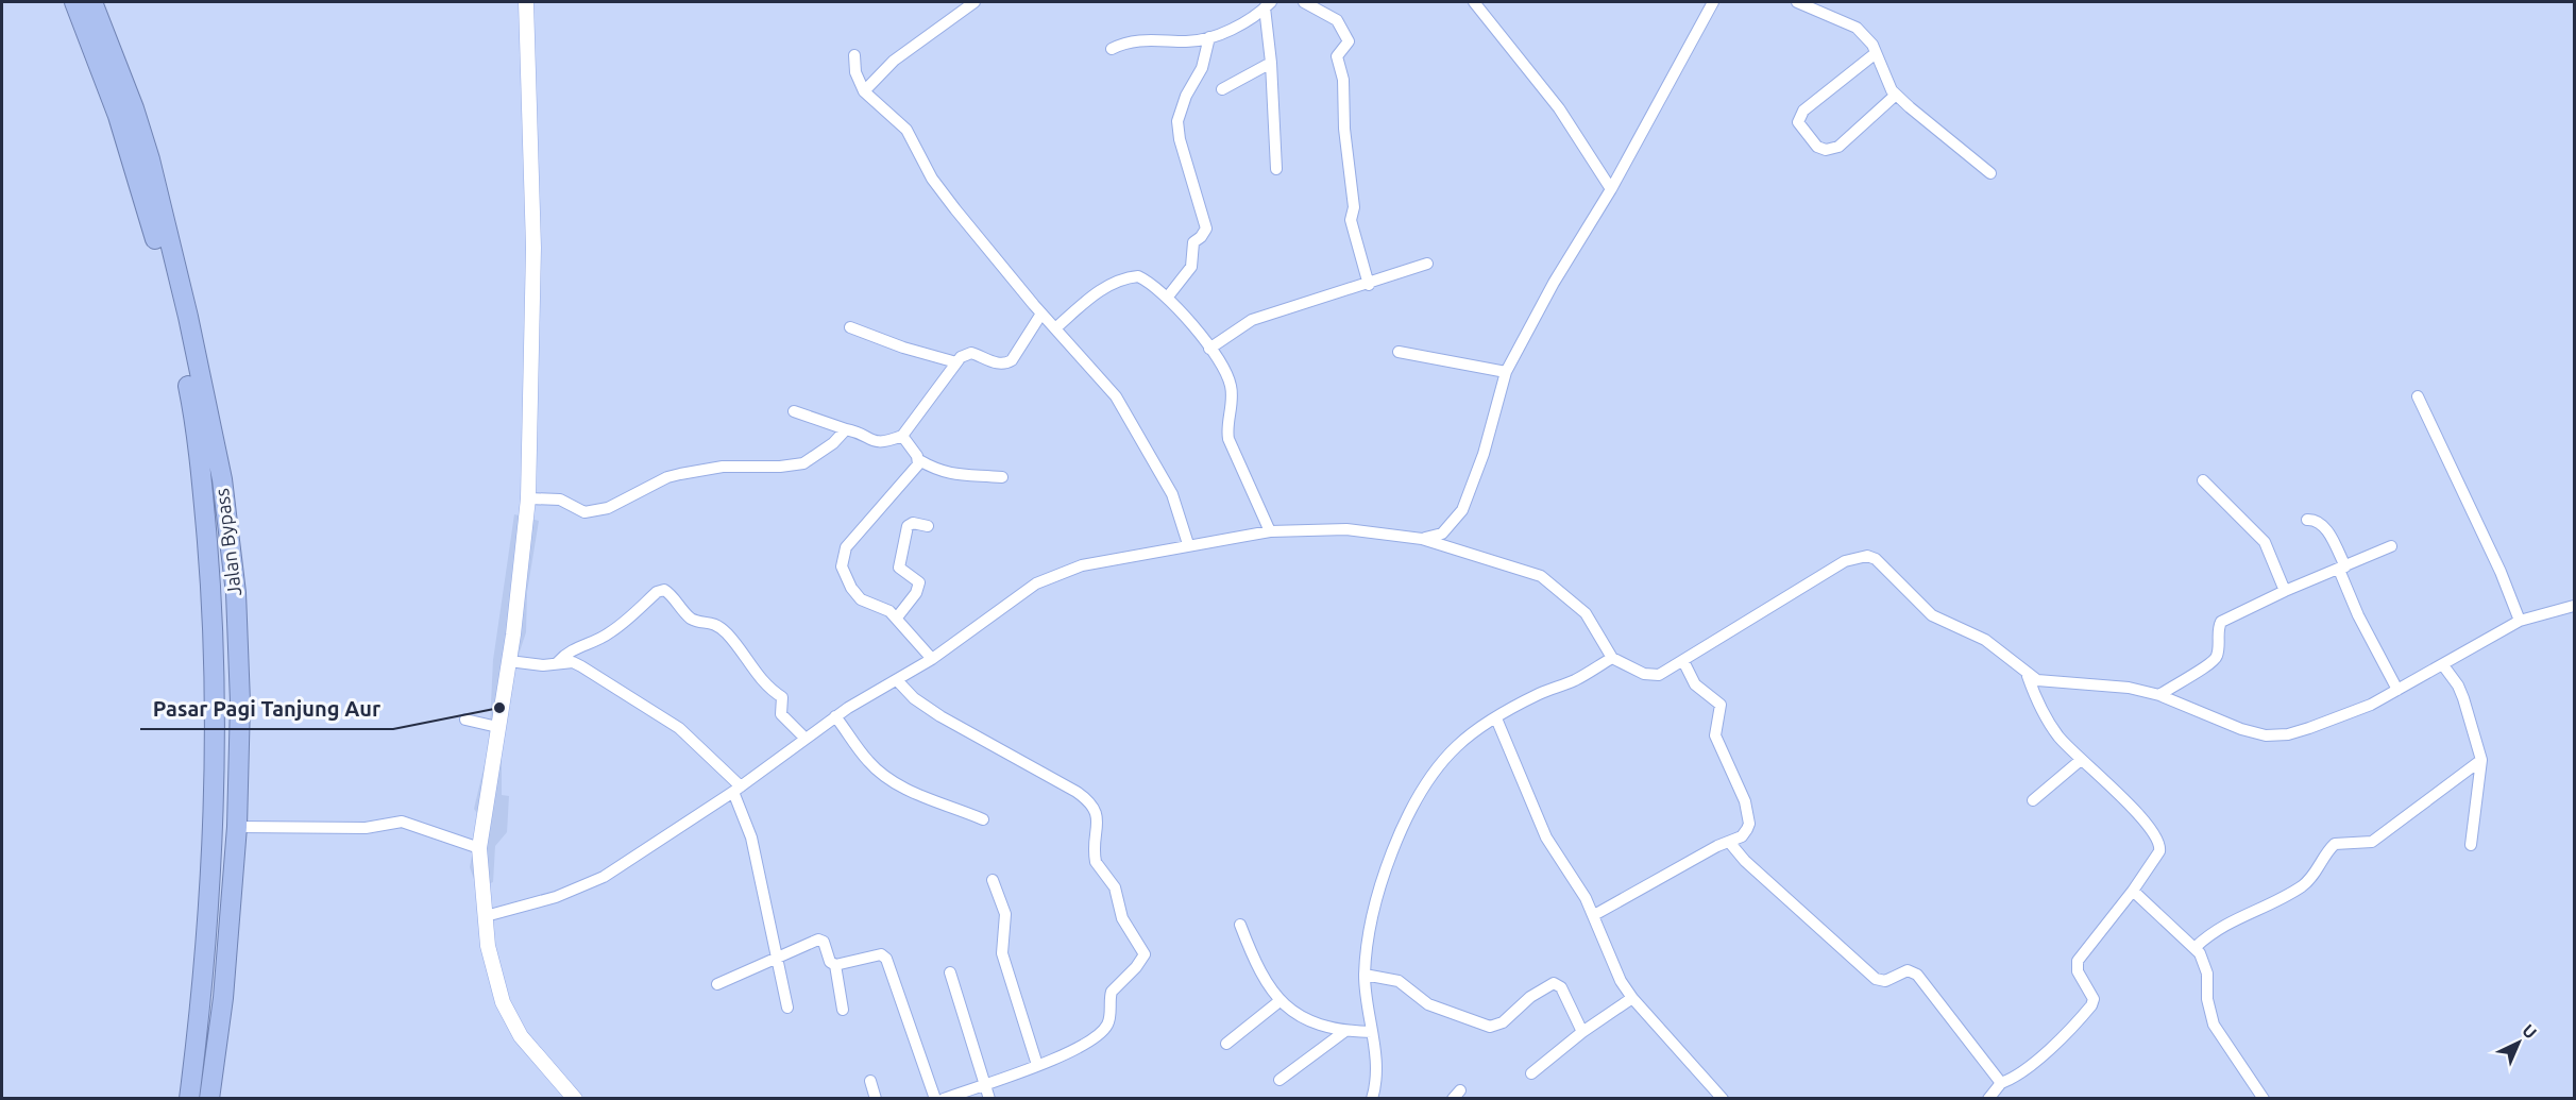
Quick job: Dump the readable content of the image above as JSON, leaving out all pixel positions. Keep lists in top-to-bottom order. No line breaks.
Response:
{"streets":{"highway":["Jalan Bypass"]},"places":["Pasar Pagi Tanjung Aur"],"north":"top right"}
